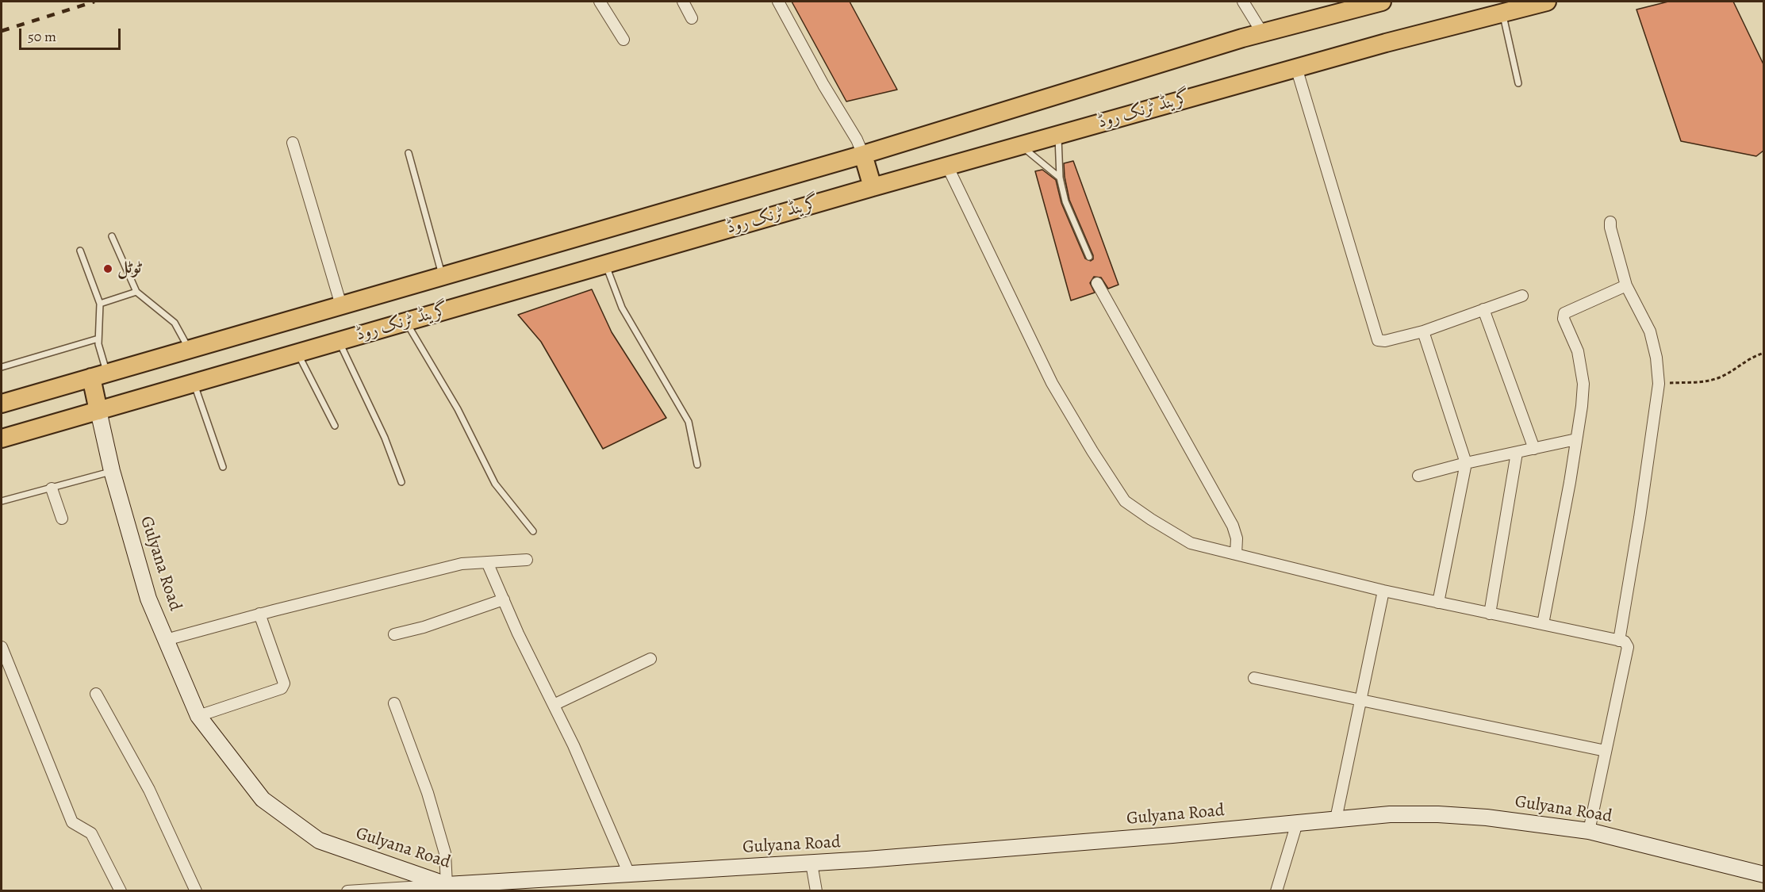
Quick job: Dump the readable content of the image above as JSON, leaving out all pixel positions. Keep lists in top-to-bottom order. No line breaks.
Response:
{"streets":{"highway":["گرینڈ ٹرنک روڈ"],"main road":["Gulyana Road"]},"crossings":[["گرینڈ ٹرنک روڈ","Gulyana Road"]],"places":["ٹوٹل"],"scale_bar":"50 m"}
